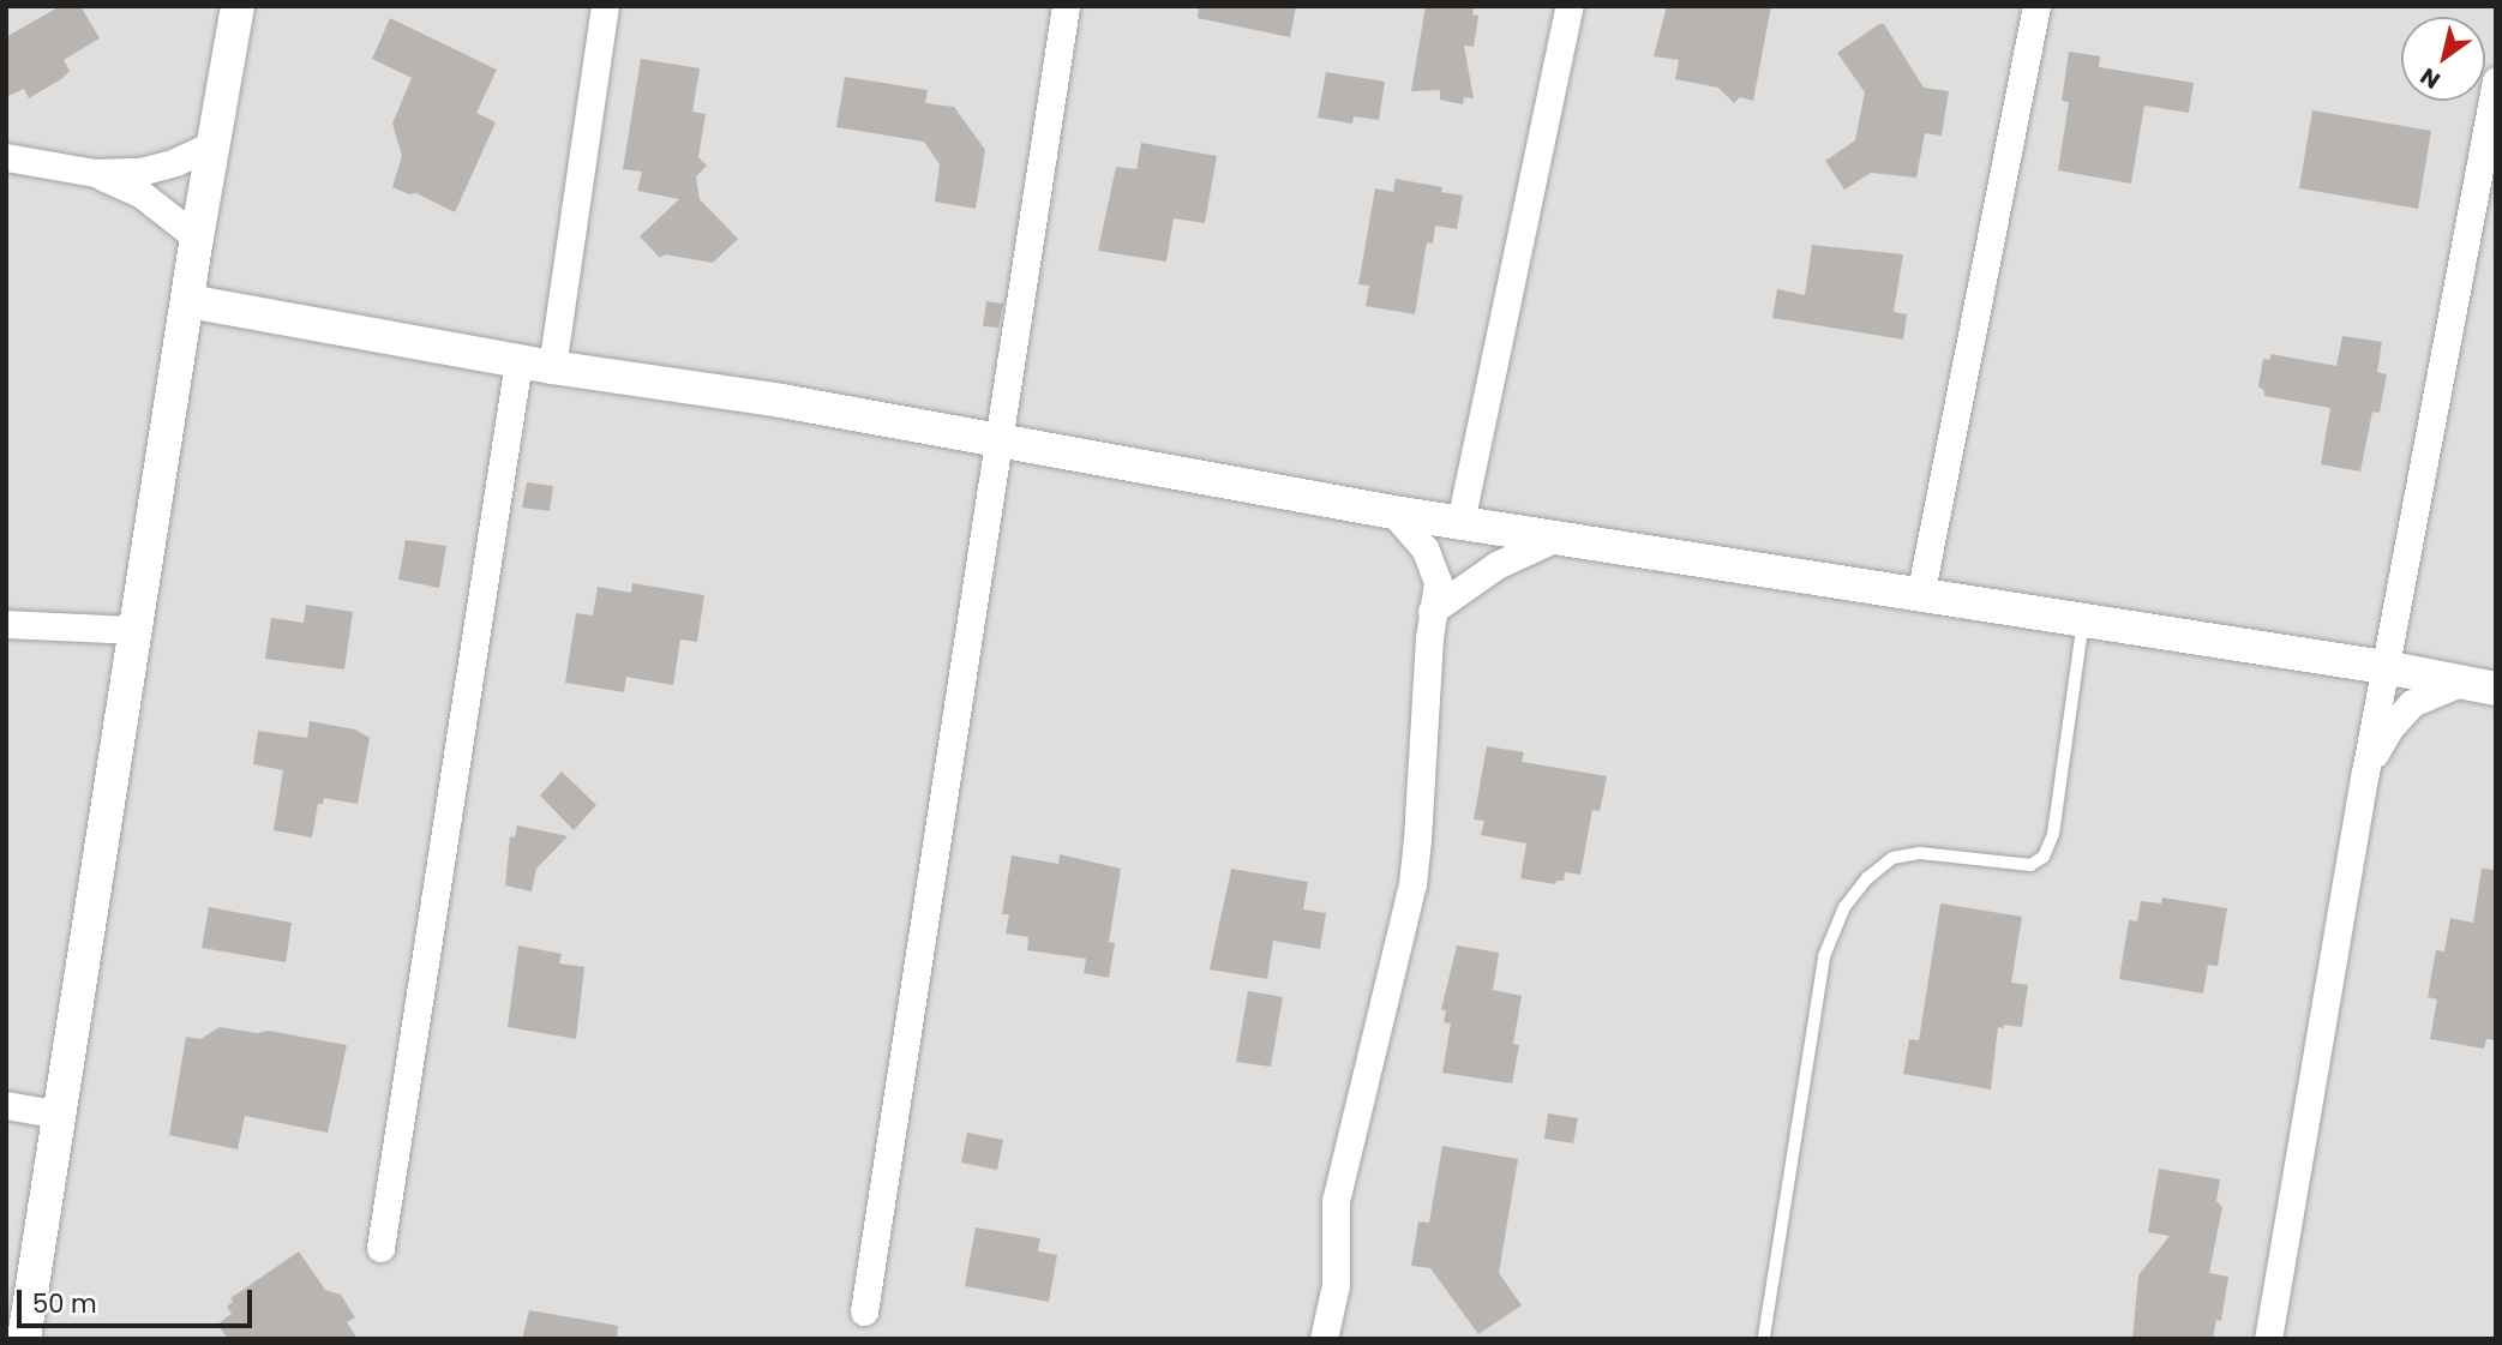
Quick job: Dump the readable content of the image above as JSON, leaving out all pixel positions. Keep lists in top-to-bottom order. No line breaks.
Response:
{"scale_bar":"50 m","north":"bottom left"}
